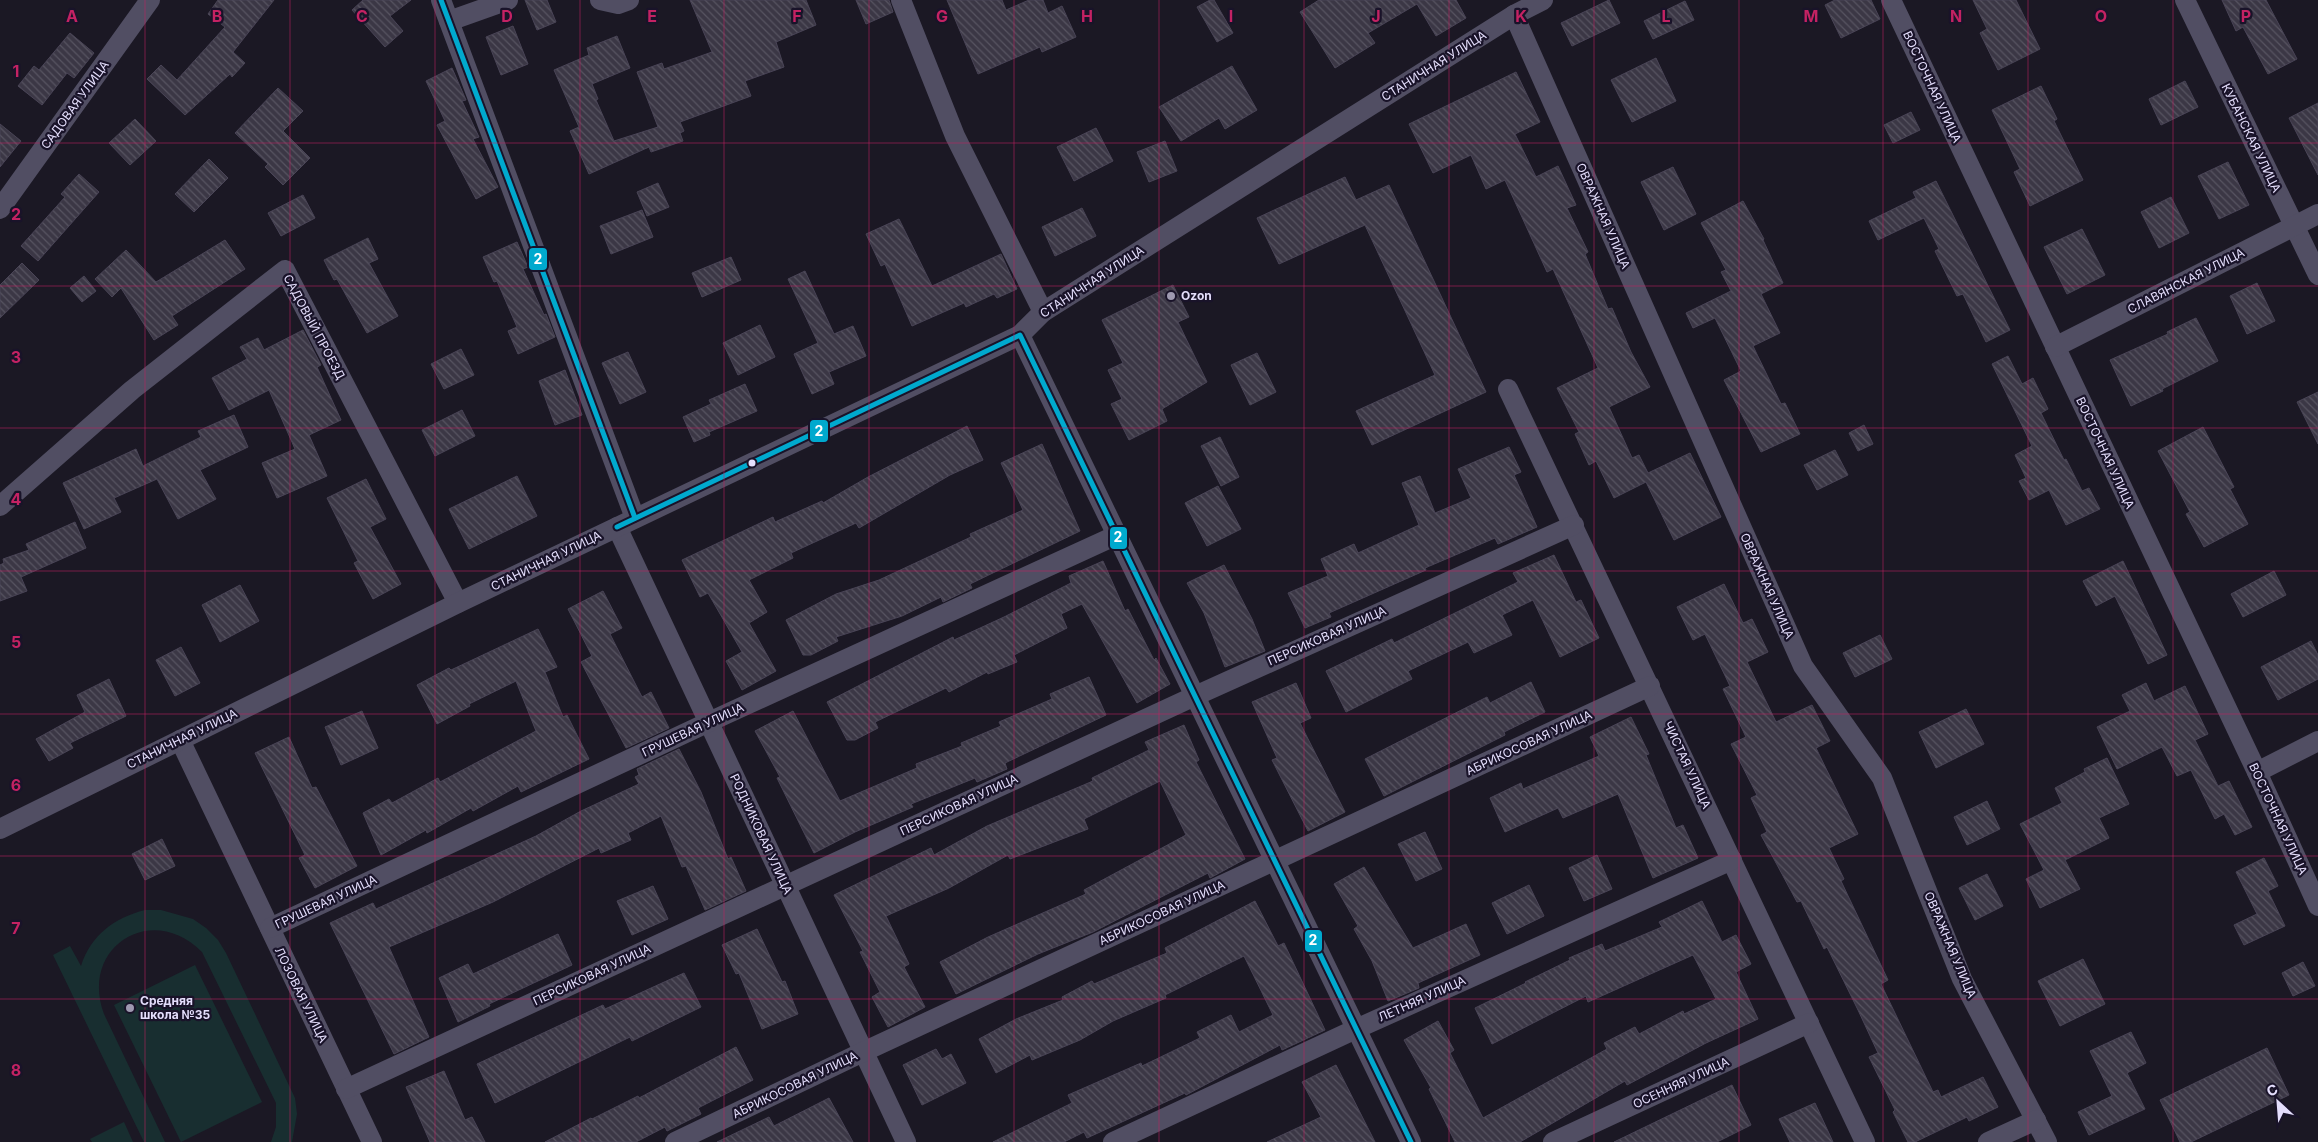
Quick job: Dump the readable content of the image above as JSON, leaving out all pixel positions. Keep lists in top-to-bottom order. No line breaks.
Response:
{"streets":{"street":["СТАНИЧНАЯ УЛИЦА","ВОСТОЧНАЯ УЛИЦА","САДОВАЯ УЛИЦА","КУБАНСКАЯ УЛИЦА","ОВРАЖНАЯ УЛИЦА","СЛАВЯНСКАЯ УЛИЦА","САДОВЫЙ ПРОЕЗД","ПЕРСИКОВАЯ УЛИЦА","ГРУШЕВАЯ УЛИЦА","АБРИКОСОВАЯ УЛИЦА","ЧИСТАЯ УЛИЦА","РОДНИКОВАЯ УЛИЦА","ЛОЗОВАЯ УЛИЦА","ЛЕТНЯЯ УЛИЦА","ОСЕННЯЯ УЛИЦА"]},"crossings":[["СТАНИЧНАЯ УЛИЦА","ОВРАЖНАЯ УЛИЦА"],["СТАНИЧНАЯ УЛИЦА","САДОВЫЙ ПРОЕЗД"],["СТАНИЧНАЯ УЛИЦА","РОДНИКОВАЯ УЛИЦА"],["СТАНИЧНАЯ УЛИЦА","ЛОЗОВАЯ УЛИЦА"],["ВОСТОЧНАЯ УЛИЦА","СЛАВЯНСКАЯ УЛИЦА"],["КУБАНСКАЯ УЛИЦА","СЛАВЯНСКАЯ УЛИЦА"],["ПЕРСИКОВАЯ УЛИЦА","ЧИСТАЯ УЛИЦА"],["ПЕРСИКОВАЯ УЛИЦА","РОДНИКОВАЯ УЛИЦА"],["ПЕРСИКОВАЯ УЛИЦА","ЛОЗОВАЯ УЛИЦА"],["ГРУШЕВАЯ УЛИЦА","РОДНИКОВАЯ УЛИЦА"],["ГРУШЕВАЯ УЛИЦА","ЛОЗОВАЯ УЛИЦА"],["АБРИКОСОВАЯ УЛИЦА","ЧИСТАЯ УЛИЦА"],["АБРИКОСОВАЯ УЛИЦА","РОДНИКОВАЯ УЛИЦА"],["ЧИСТАЯ УЛИЦА","ЛЕТНЯЯ УЛИЦА"],["ЧИСТАЯ УЛИЦА","ОСЕННЯЯ УЛИЦА"]],"places":["Ozon","Средняя школа №35"],"lines":["transit line 2"],"north":"top left","grid":{"columns":["A","B","C","D","E","F","G","H","I","J","K","L","M","N","O","P"],"rows":["1","2","3","4","5","6","7","8"]}}
